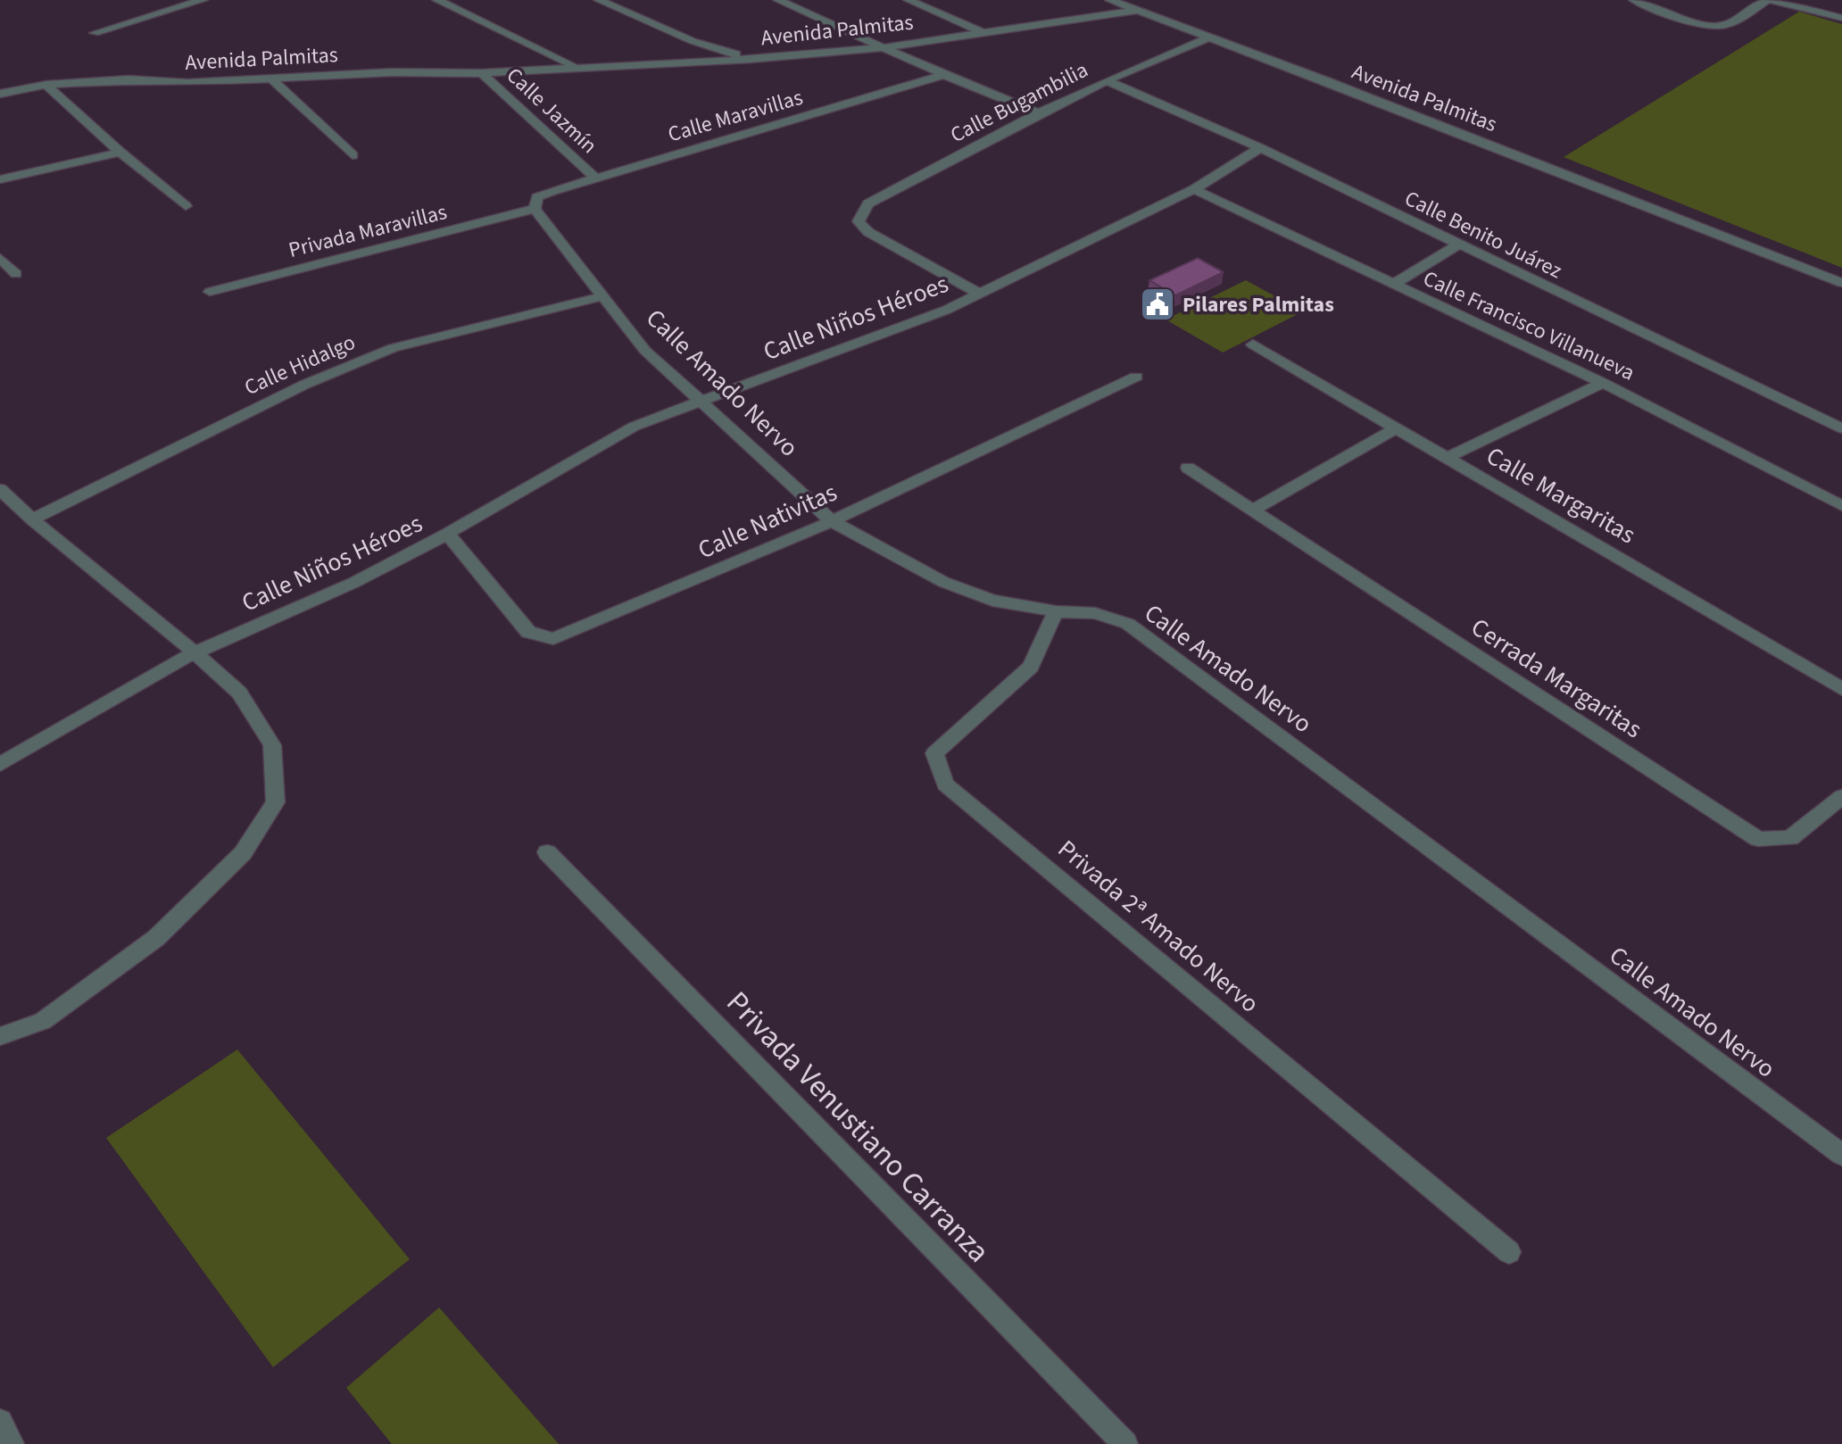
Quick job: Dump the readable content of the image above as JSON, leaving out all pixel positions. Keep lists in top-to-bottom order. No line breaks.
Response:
{"streets":{"street":["Avenida Palmitas","Calle Bugambilia","Calle Jazmín","Calle Maravillas","Privada Maravillas","Calle Benito Juárez","Calle Niños Héroes","Calle Francisco Villanueva","Calle Hidalgo","Calle Amado Nervo","Calle Margaritas","Calle Nativitas","Cerrada Margaritas","Privada 2ª Amado Nervo","Privada Venustiano Carranza"]},"crossings":[["Avenida Palmitas","Calle Bugambilia"],["Avenida Palmitas","Calle Jazmín"],["Calle Bugambilia","Calle Benito Juárez"],["Calle Bugambilia","Calle Niños Héroes"],["Calle Jazmín","Calle Maravillas"],["Calle Maravillas","Privada Maravillas"],["Calle Maravillas","Calle Amado Nervo"],["Privada Maravillas","Calle Amado Nervo"],["Calle Benito Juárez","Calle Niños Héroes"],["Calle Niños Héroes","Calle Francisco Villanueva"],["Calle Niños Héroes","Calle Amado Nervo"],["Calle Niños Héroes","Calle Nativitas"],["Calle Hidalgo","Calle Amado Nervo"],["Calle Amado Nervo","Calle Nativitas"],["Calle Amado Nervo","Privada 2ª Amado Nervo"]],"places":{"public building":["Pilares Palmitas"]}}
